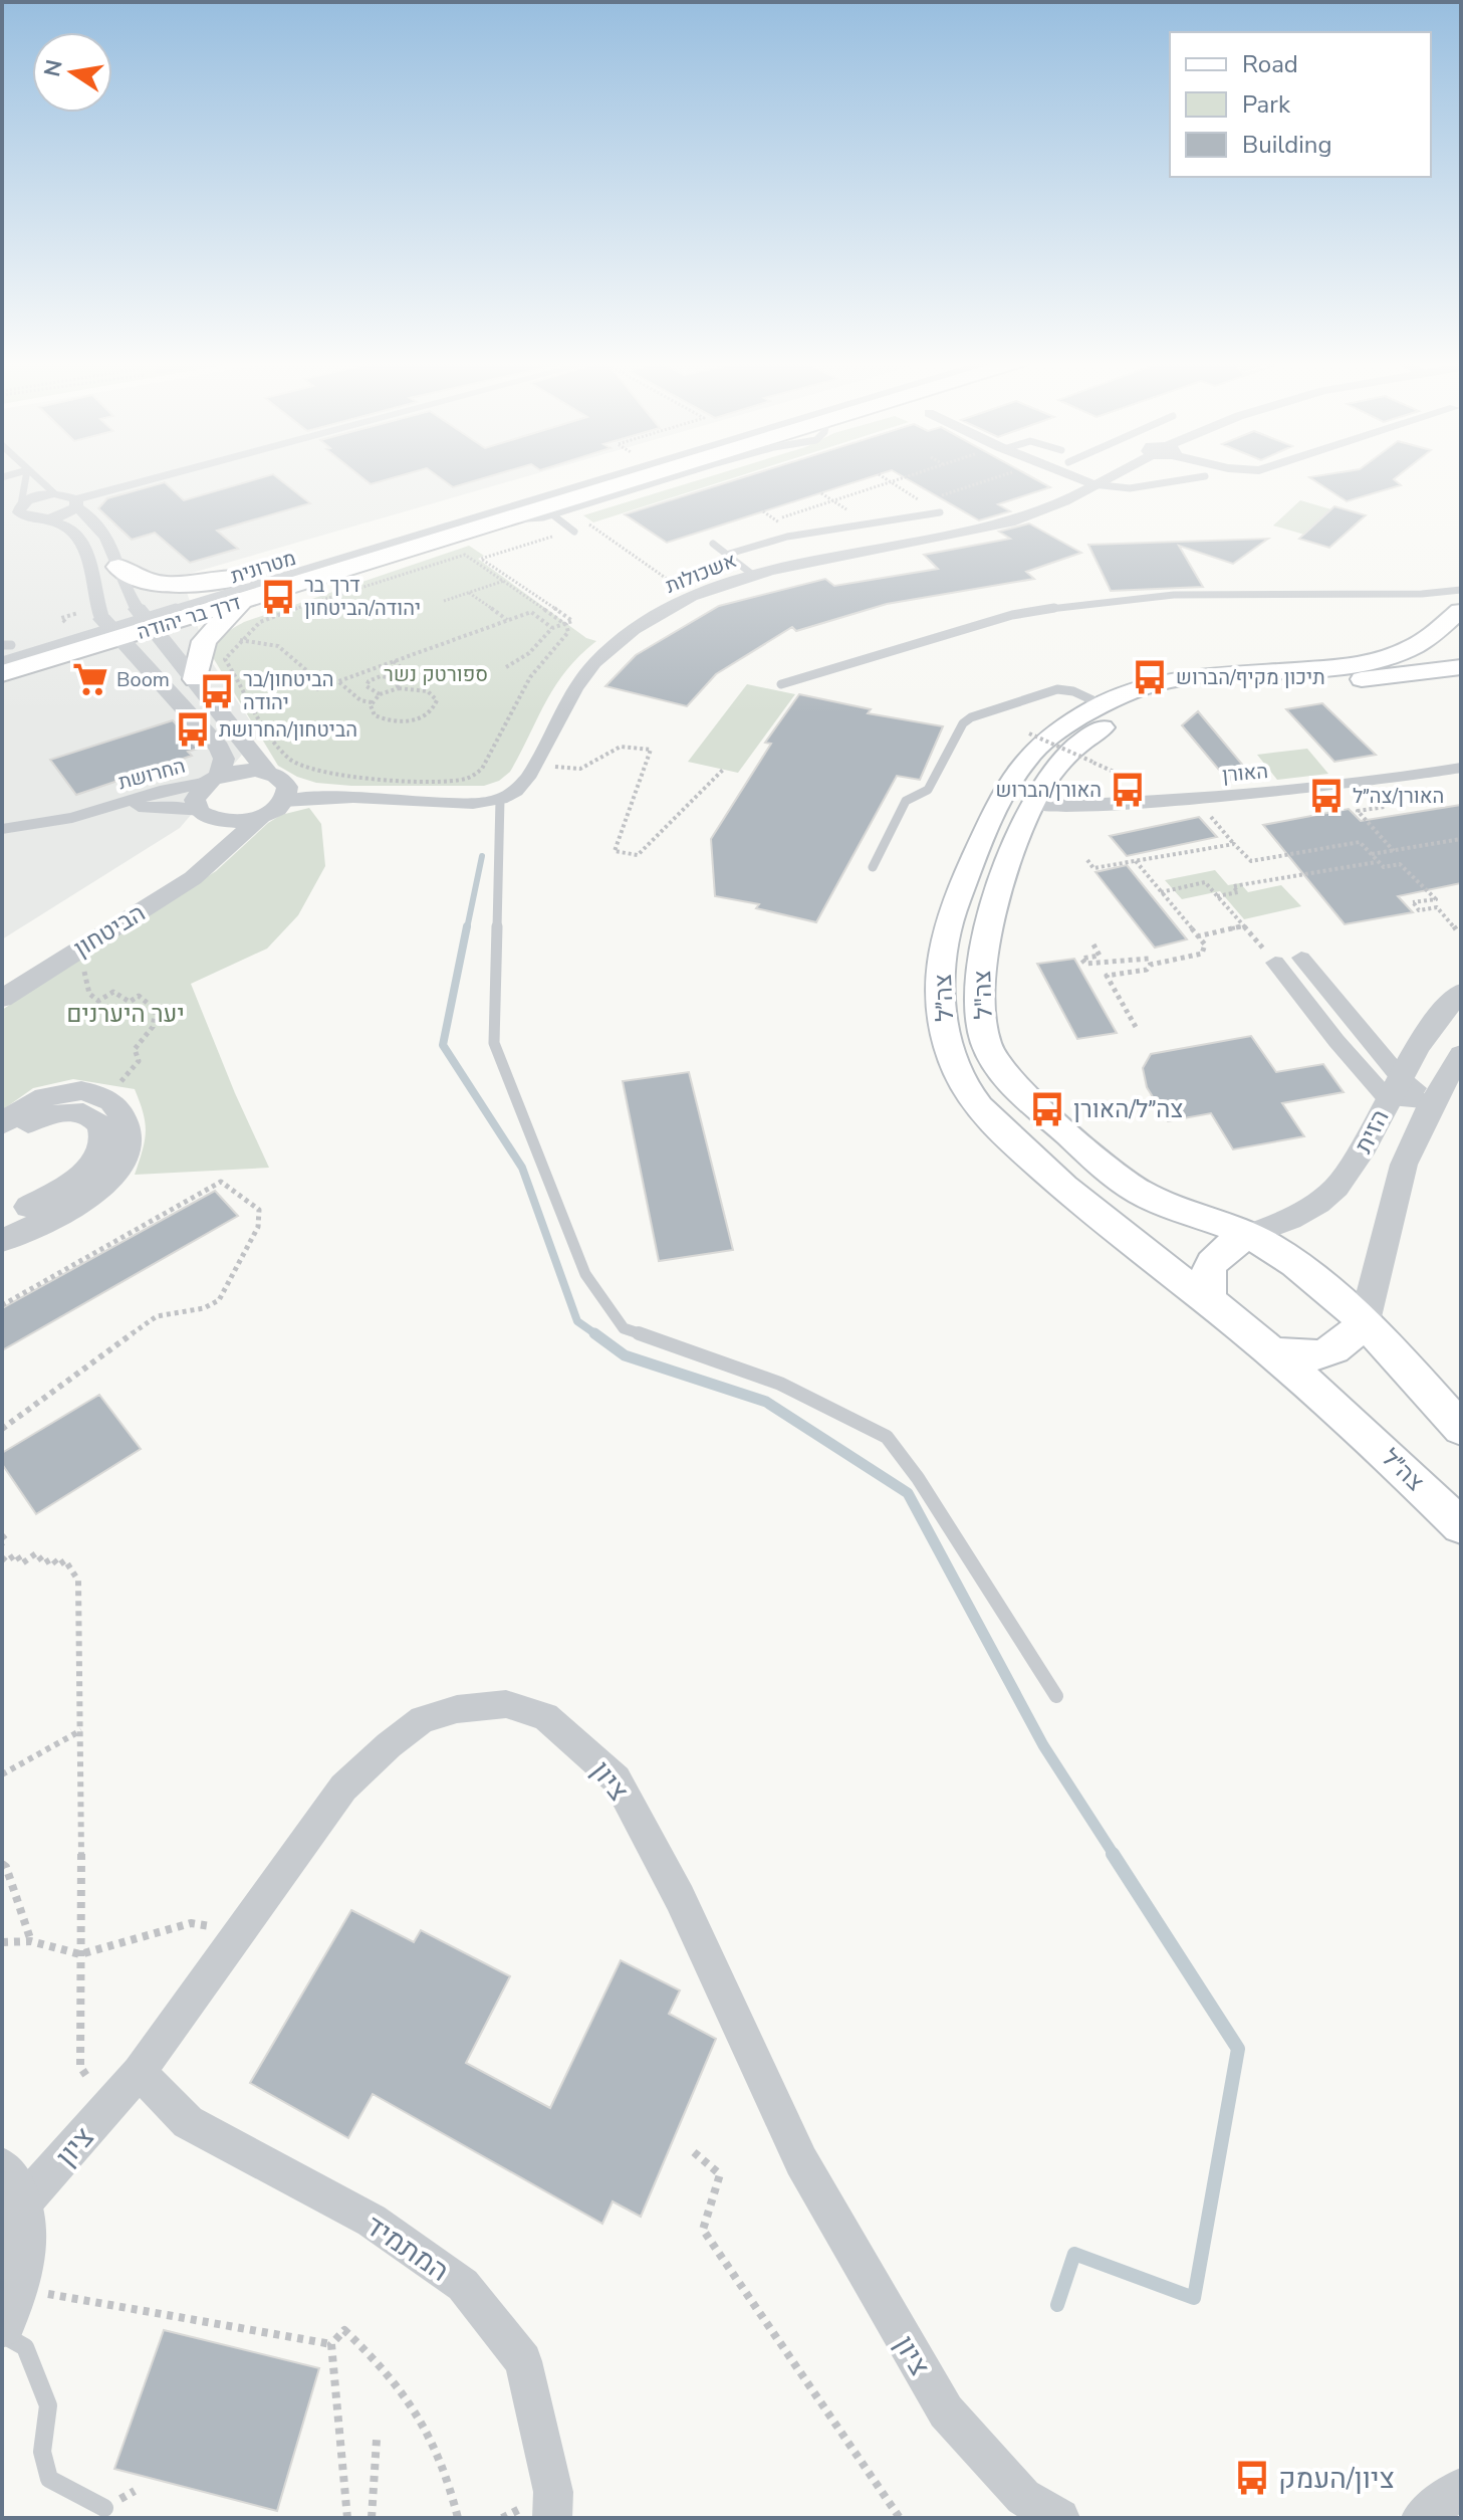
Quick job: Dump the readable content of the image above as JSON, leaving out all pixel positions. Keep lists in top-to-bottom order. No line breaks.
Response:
{"streets":{"main road":["דרך בר יהודה","צה\"ל","צה״ל"],"street":["אשכולות","האורן","החרושת","הביטחון","הזית","ציון","המתמיד"],"lane":["מטרונית"]},"crossings":[["מטרונית","דרך בר יהודה"],["האורן","צה\"ל"],["צה\"ל","הזית"],["ציון","המתמיד"]],"parks":["ספורטק נשר","יער היערנים"],"places":{"bus stop":["דרך בר יהודה/הביטחון","תיכון מקיף/הברוש","הביטחון/בר יהודה","הביטחון/החרושת","האורן/הברוש","האורן/צה״ל","צה״ל/האורן","ציון/העמק"],"supermarket":["Boom"]},"legend":["Road","Park","Building"],"north":"left"}
